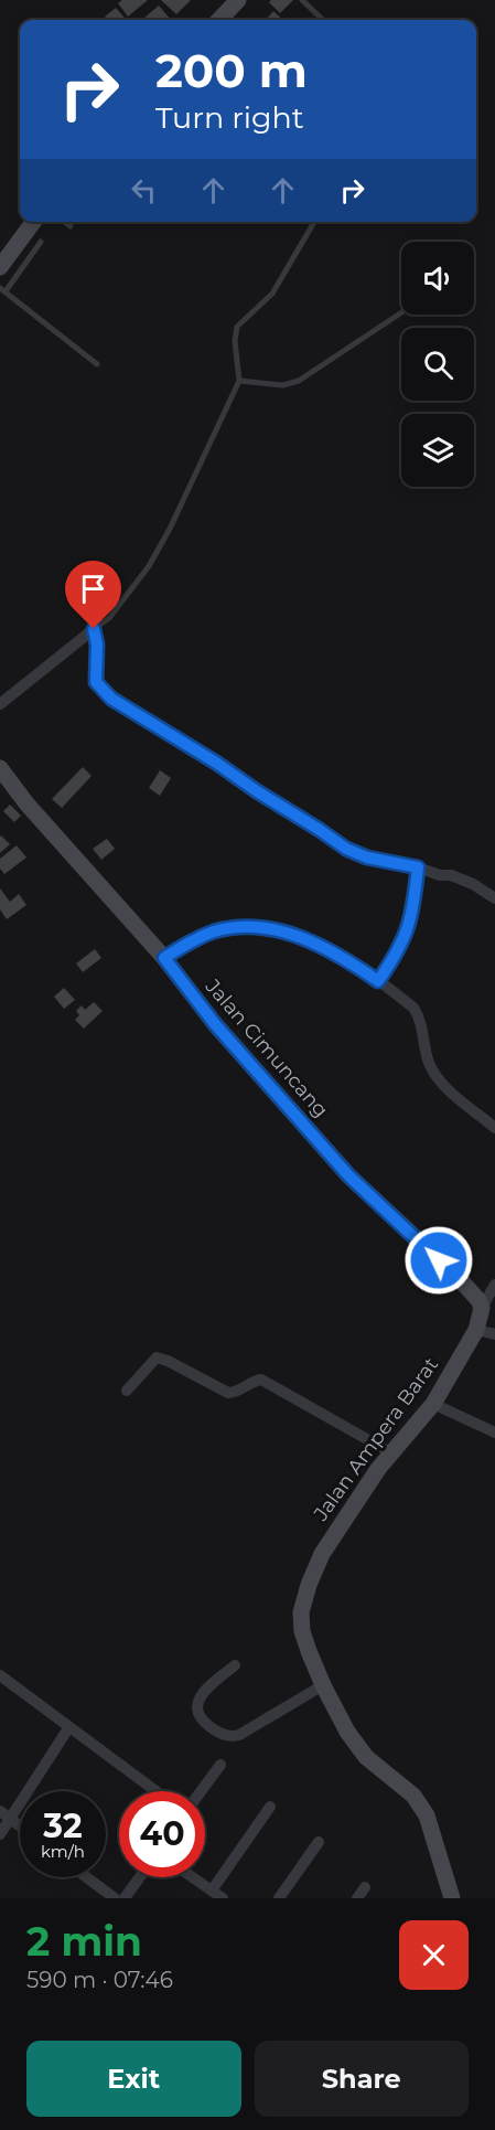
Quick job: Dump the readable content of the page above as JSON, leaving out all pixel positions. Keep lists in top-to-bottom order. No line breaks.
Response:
{"streets":{"street":["Jalan Cimuncang","Jalan Ampera Barat"]},"page":{"turn":["200 m","Turn right"],"speed":"32 km/h","limit":"40","heading":["2 min","590 m · 07:46"],"buttons":["Exit","Share"]}}
